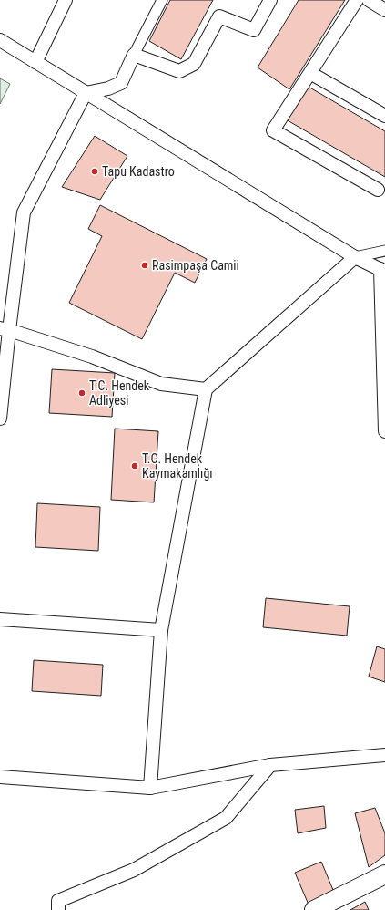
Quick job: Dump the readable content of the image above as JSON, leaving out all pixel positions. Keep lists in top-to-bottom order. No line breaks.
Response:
{"places":["Tapu Kadastro","Rasimpaşa Camii","T.C. Hendek Adliyesi","T.C. Hendek Kaymakamlığı"]}
